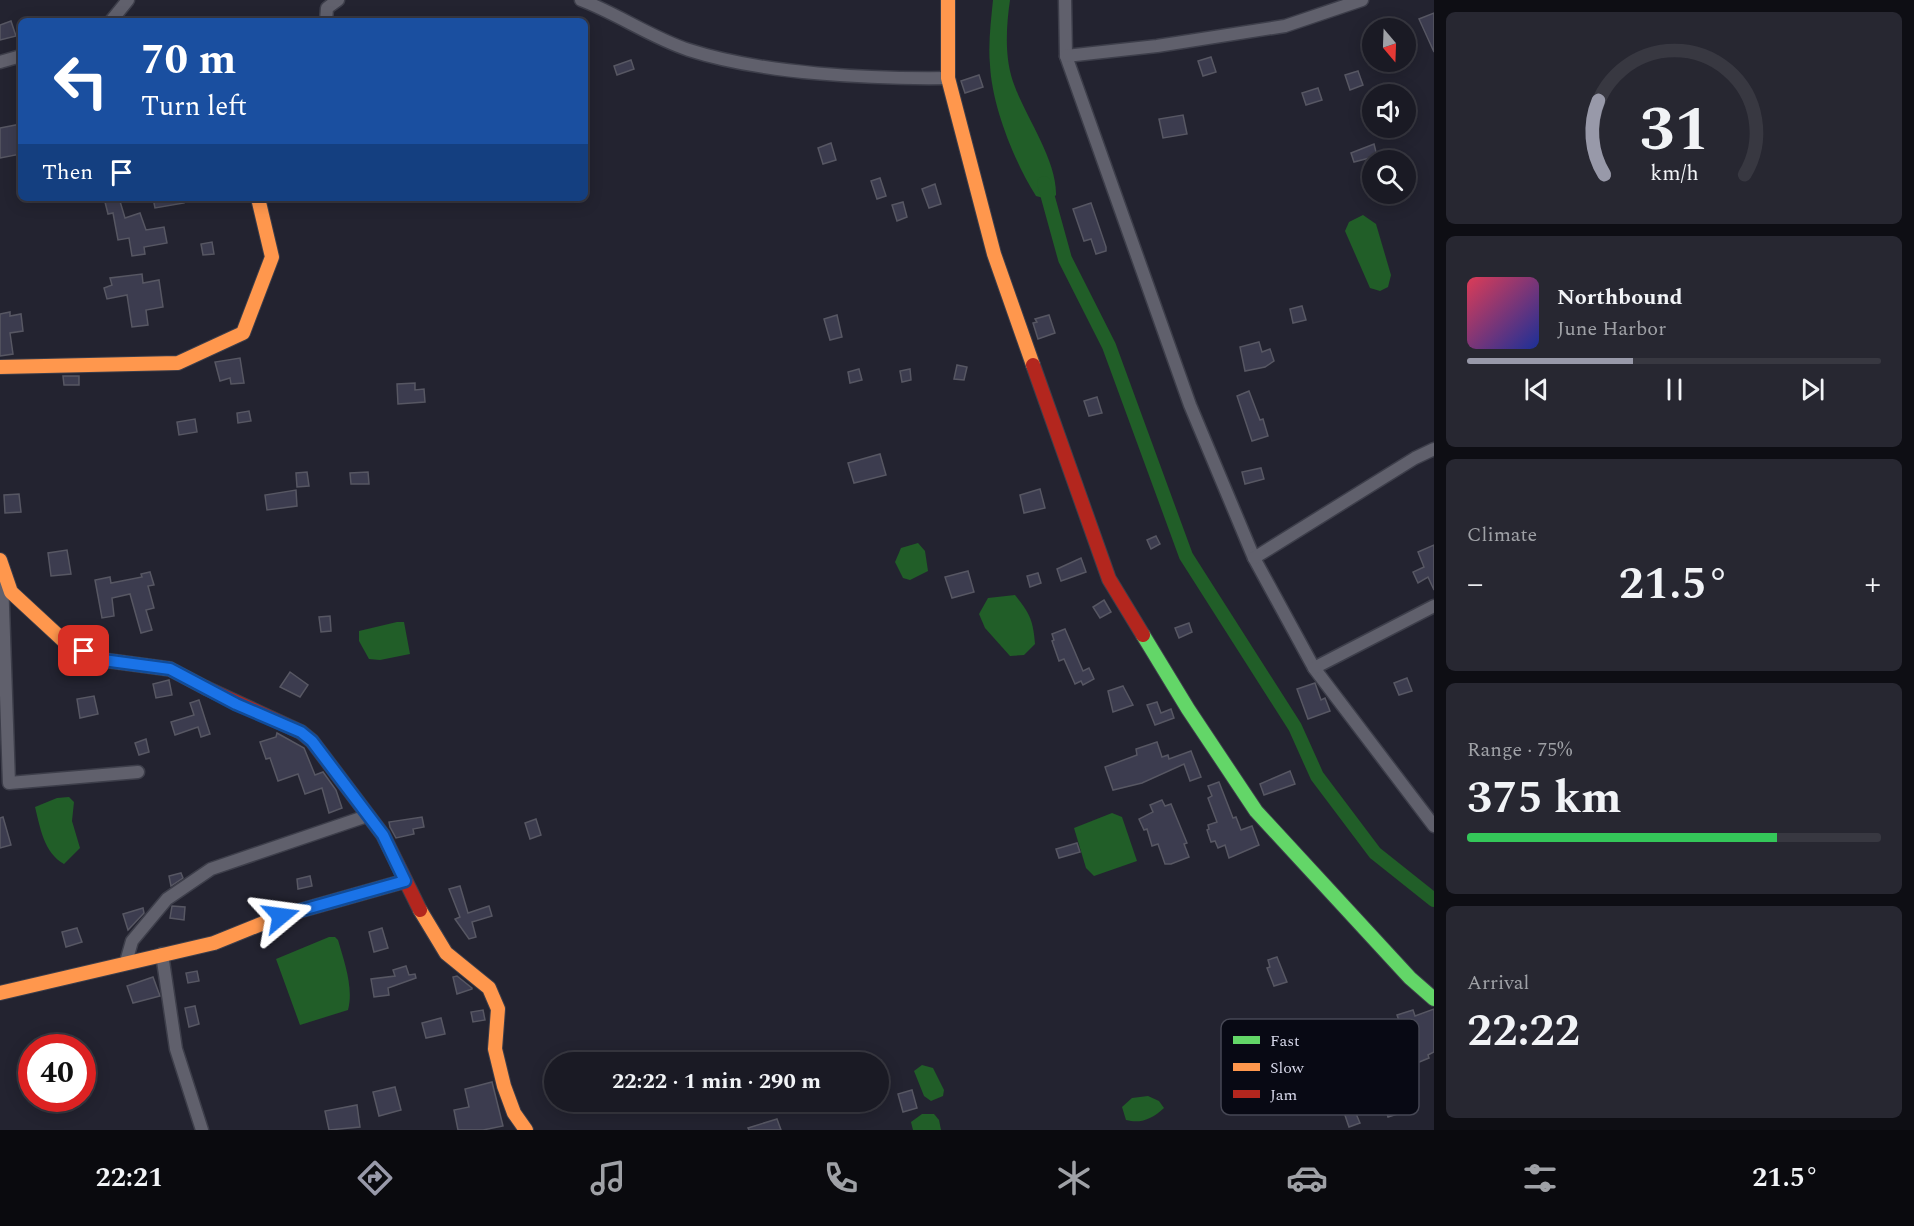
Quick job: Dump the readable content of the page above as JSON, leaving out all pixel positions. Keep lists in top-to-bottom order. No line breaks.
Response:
{"legend":["Fast","Slow","Jam"],"north":"bottom","page":{"turn":["70 m","Turn left"],"then":"Then","song":["Northbound","June Harbor"],"tile":["Climate",["Range · 75%","375 km"],["Arrival","22:22"]],"heat":["−","21.5°","+"],"limit":"40","trip":"22:22 · 1 min · 290 m","tabs":["22:21","21.5°"],"gauge":["31","km/h"]}}
